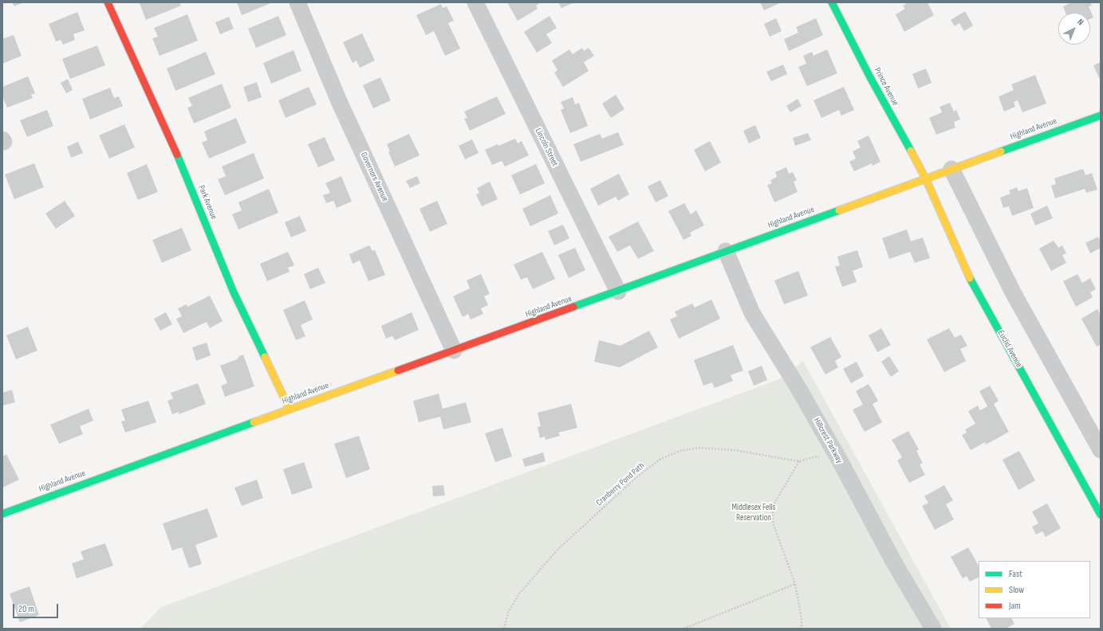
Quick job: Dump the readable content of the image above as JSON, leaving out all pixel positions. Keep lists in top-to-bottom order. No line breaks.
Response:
{"streets":{"main road":["Prince Avenue","Highland Avenue","Park Avenue","Euclid Avenue"],"street":["Lincoln Street","Governors Avenue","Hillcrest Parkway"],"path":["Cranberry Pond Path"]},"crossings":[["Prince Avenue","Highland Avenue"],["Prince Avenue","Euclid Avenue"],["Highland Avenue","Lincoln Street"],["Highland Avenue","Governors Avenue"],["Highland Avenue","Park Avenue"],["Highland Avenue","Euclid Avenue"],["Highland Avenue","Hillcrest Parkway"]],"parks":["Middlesex Fells Reservation"],"legend":["Fast","Slow","Jam"],"scale_bar":"20 m","north":"top right"}
